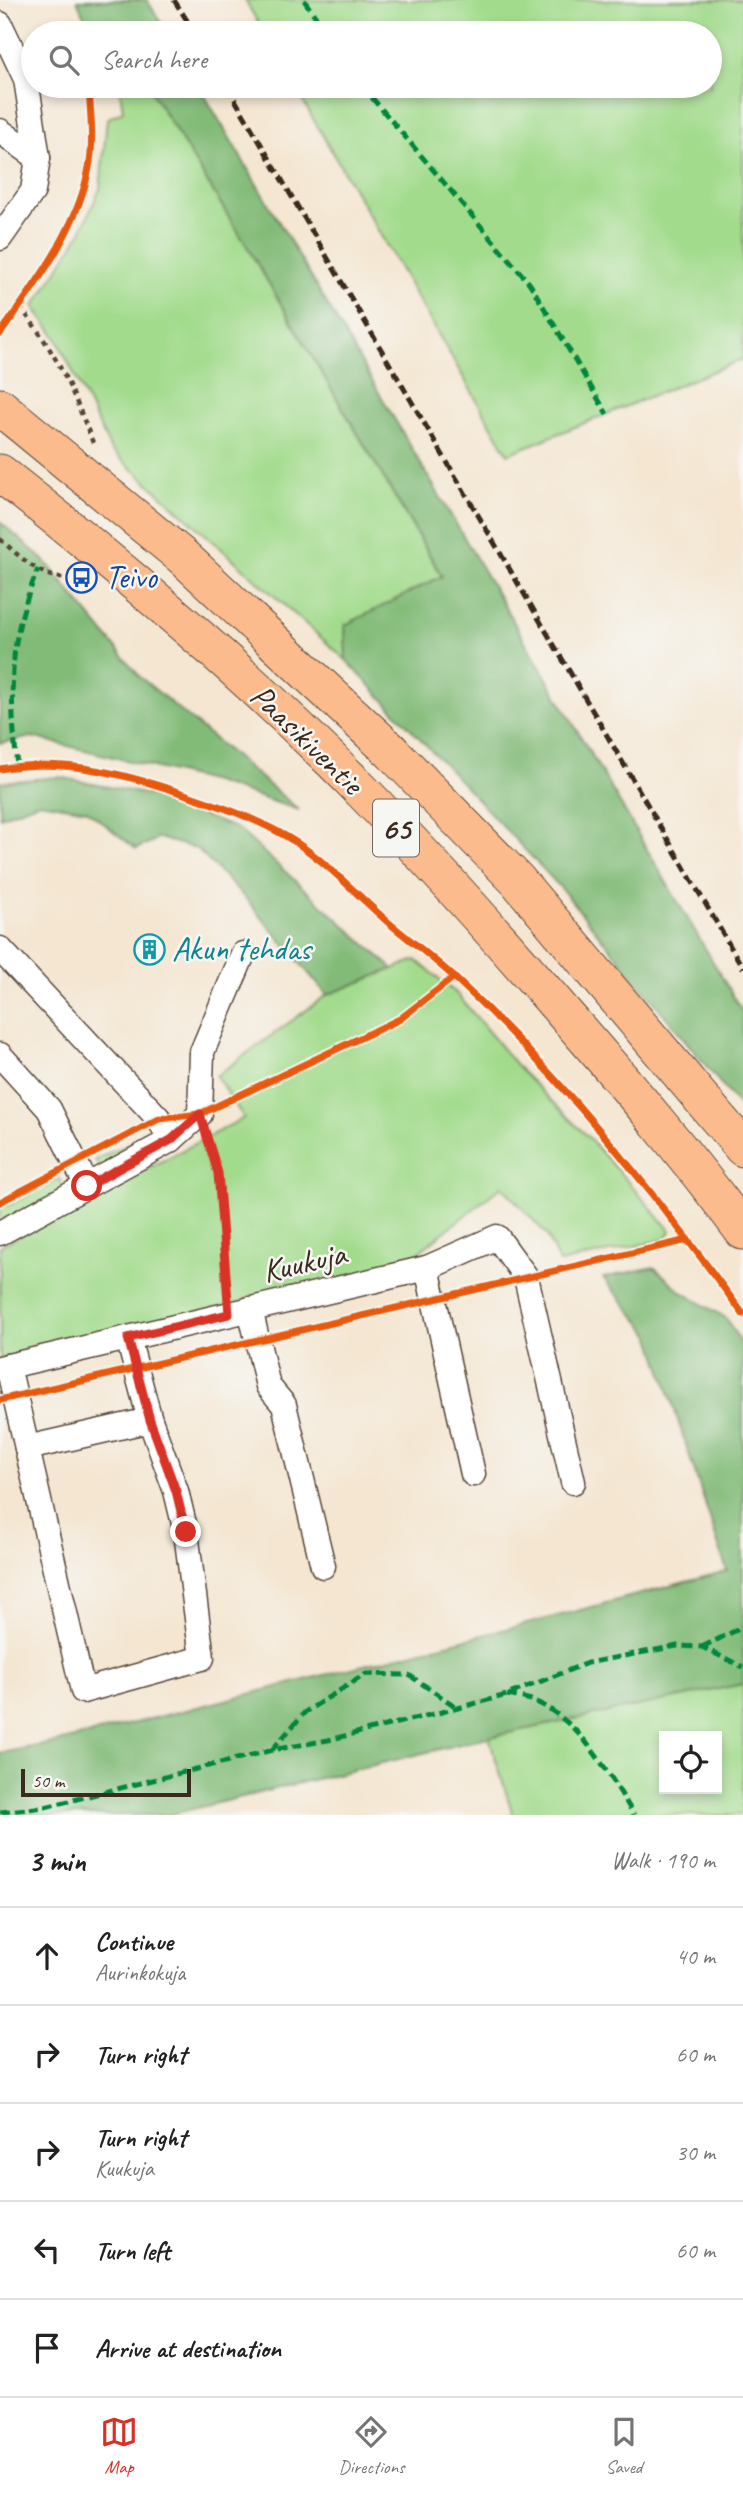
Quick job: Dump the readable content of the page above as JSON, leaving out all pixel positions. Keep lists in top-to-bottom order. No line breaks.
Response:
{"streets":{"highway":["Paasikiventie","65"],"street":["Kuukuja"]},"places":{"bus stop":["Teivo"],"building":["Akun tehdas"]},"scale_bar":"50 m","page":{"search":"Search here","scale":"50 m","heading":["3 min","Walk · 190 m"],"list":[["Continue","Aurinkokuja","40 m"],["Turn right","60 m"],["Turn right","Kuukuja","30 m"],["Turn left","60 m"],"Arrive at destination"],"nav":["Map","Directions","Saved"]}}
